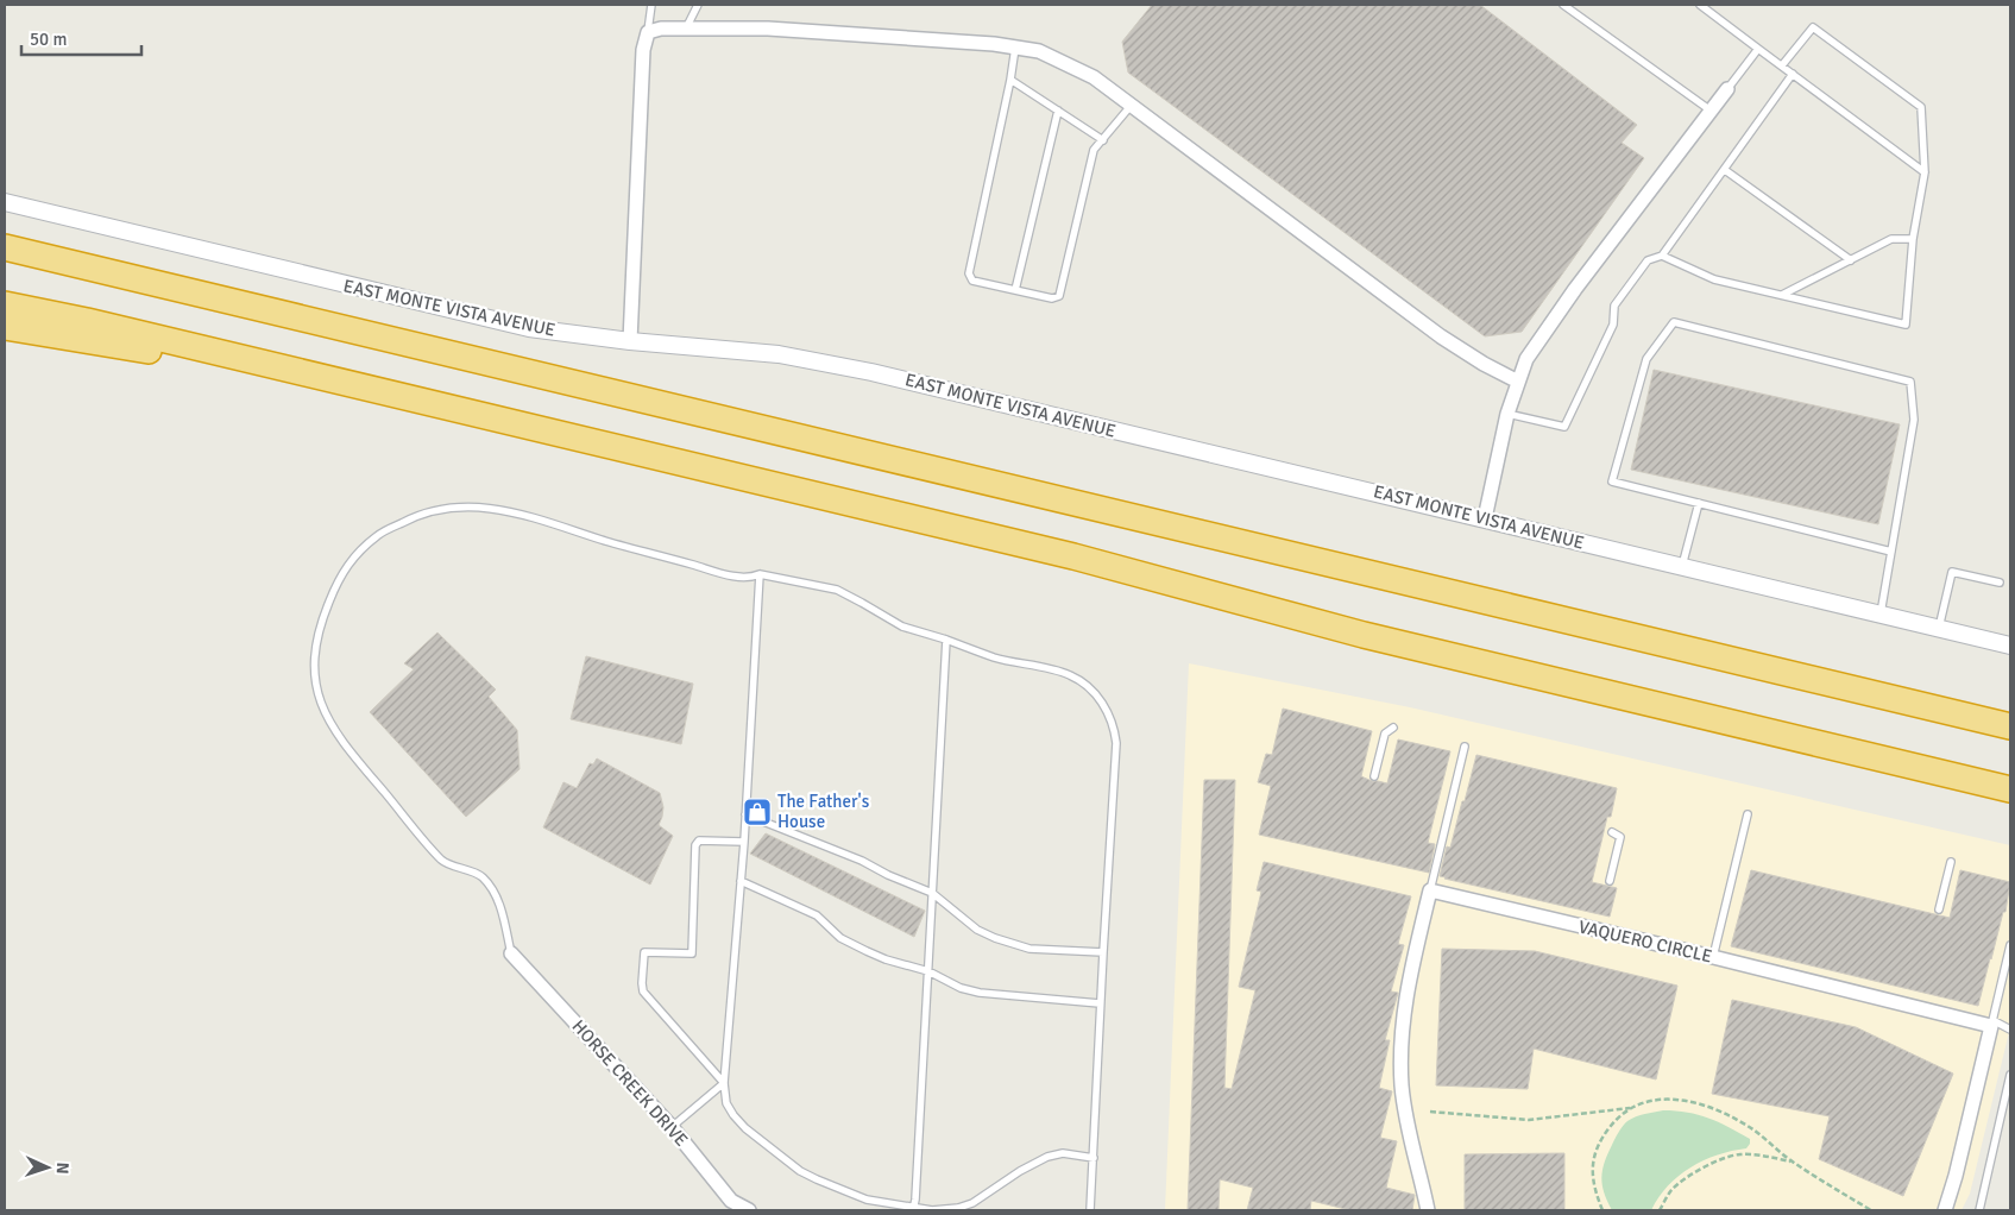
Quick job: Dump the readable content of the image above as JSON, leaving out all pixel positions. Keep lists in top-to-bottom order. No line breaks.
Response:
{"streets":{"street":["EAST MONTE VISTA AVENUE","VAQUERO CIRCLE","HORSE CREEK DRIVE"]},"places":{"shop":["The Father's House"]},"scale_bar":"50 m","north":"right"}
